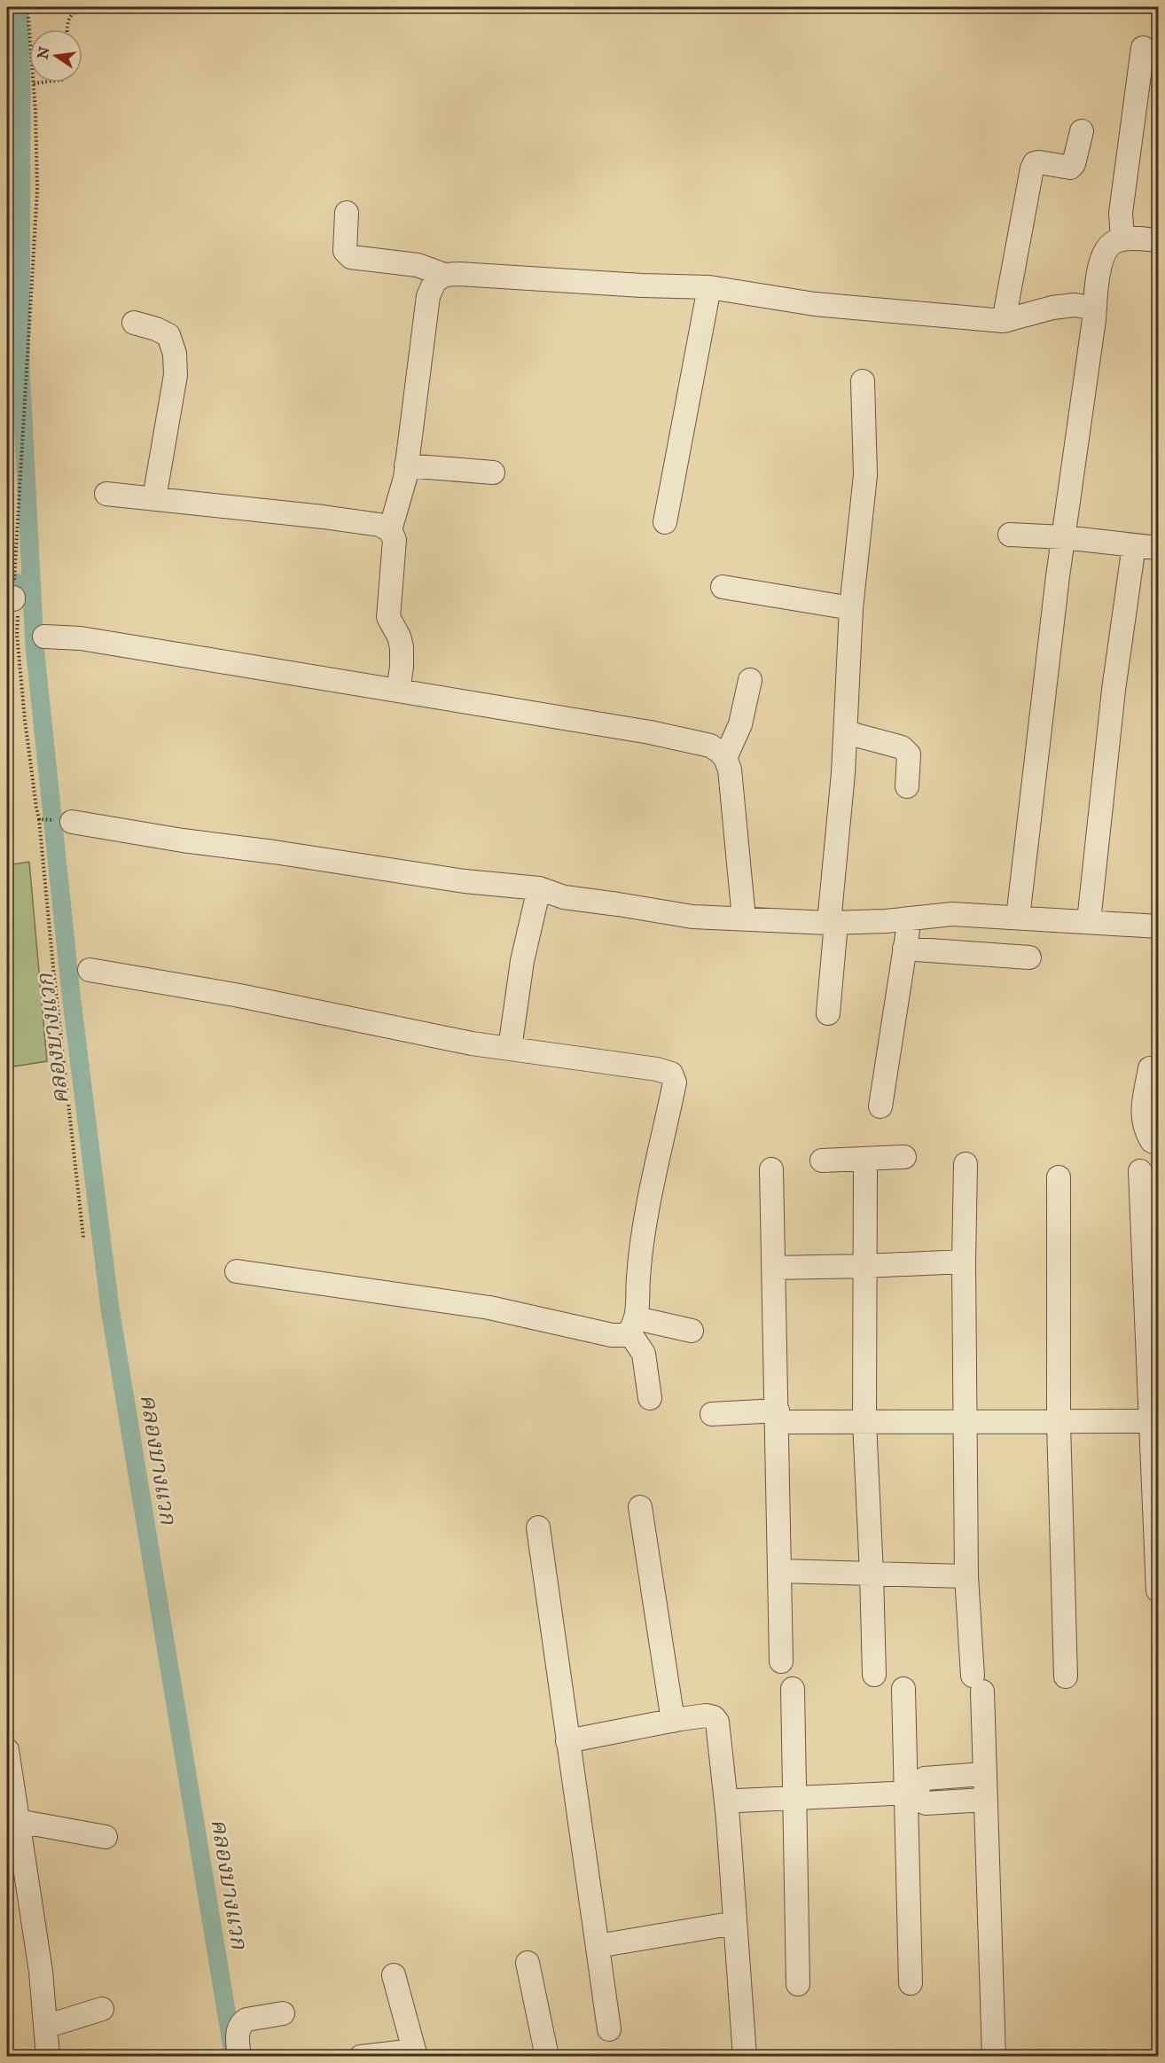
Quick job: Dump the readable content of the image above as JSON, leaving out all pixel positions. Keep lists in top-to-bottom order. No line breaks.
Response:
{"water":["คลองบางแวก"],"north":"left"}
